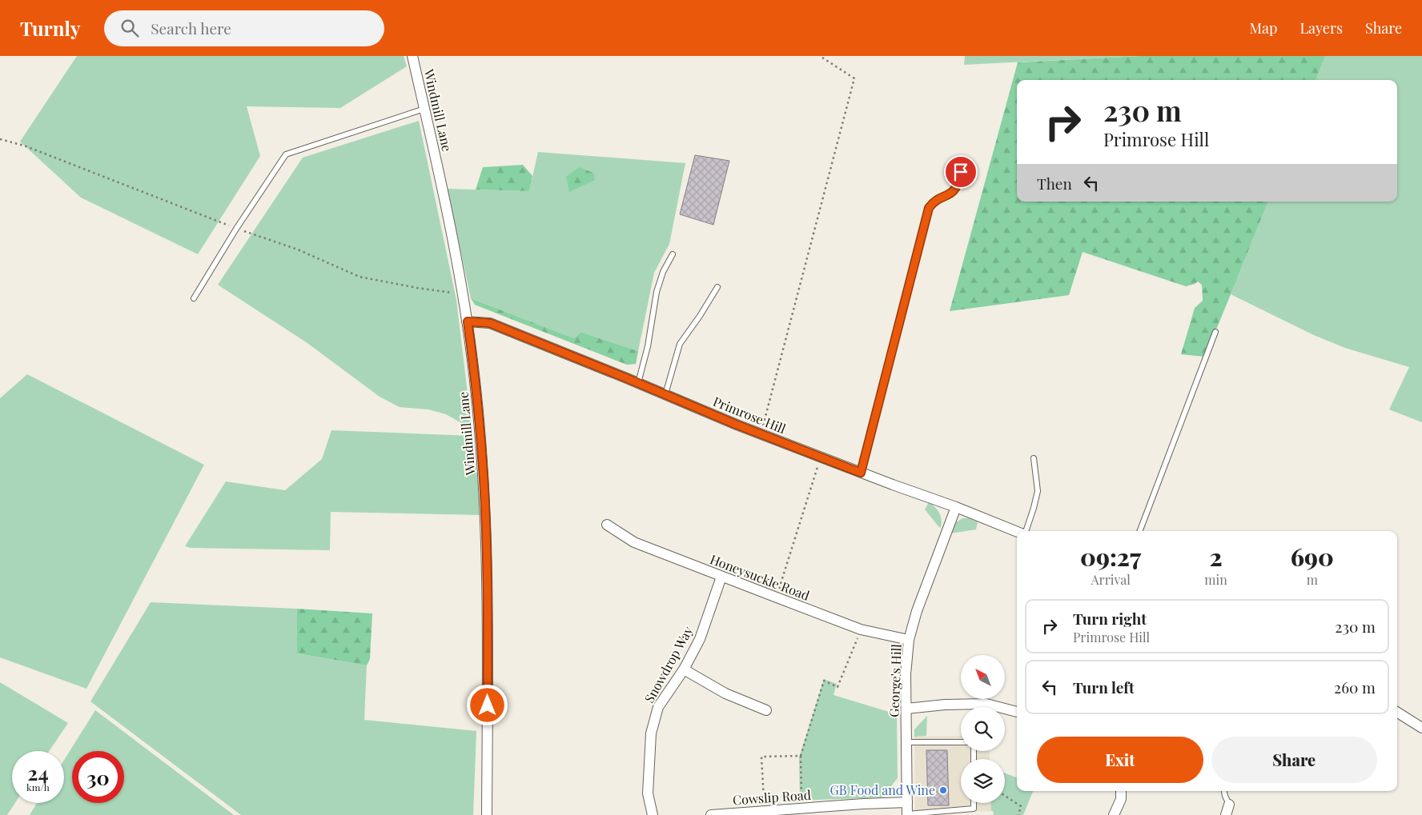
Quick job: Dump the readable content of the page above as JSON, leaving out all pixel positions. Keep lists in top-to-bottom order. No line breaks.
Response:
{"streets":{"street":["Windmill Lane","Primrose Hill","Honeysuckle Road","Snowdrop Way","George's Hill","Cowslip Road"]},"crossings":[["Windmill Lane","Primrose Hill"],["Primrose Hill","George's Hill"],["Honeysuckle Road","Snowdrop Way"],["Honeysuckle Road","George's Hill"],["George's Hill","Cowslip Road"]],"places":["GB Food and Wine"],"north":"top left","page":{"header":"Turnly","search":"Search here","nav":["Map","Layers","Share"],"turn":["230 m","Primrose Hill"],"then":"Then","eta":["09:27","Arrival","2","min","690","m"],"list":[{"name":"Turn right","note":"Primrose Hill","value":"230 m"},{"name":"Turn left","value":"260 m"}],"buttons":["Exit","Share"],"speed":"24 km/h","limit":"30"}}
